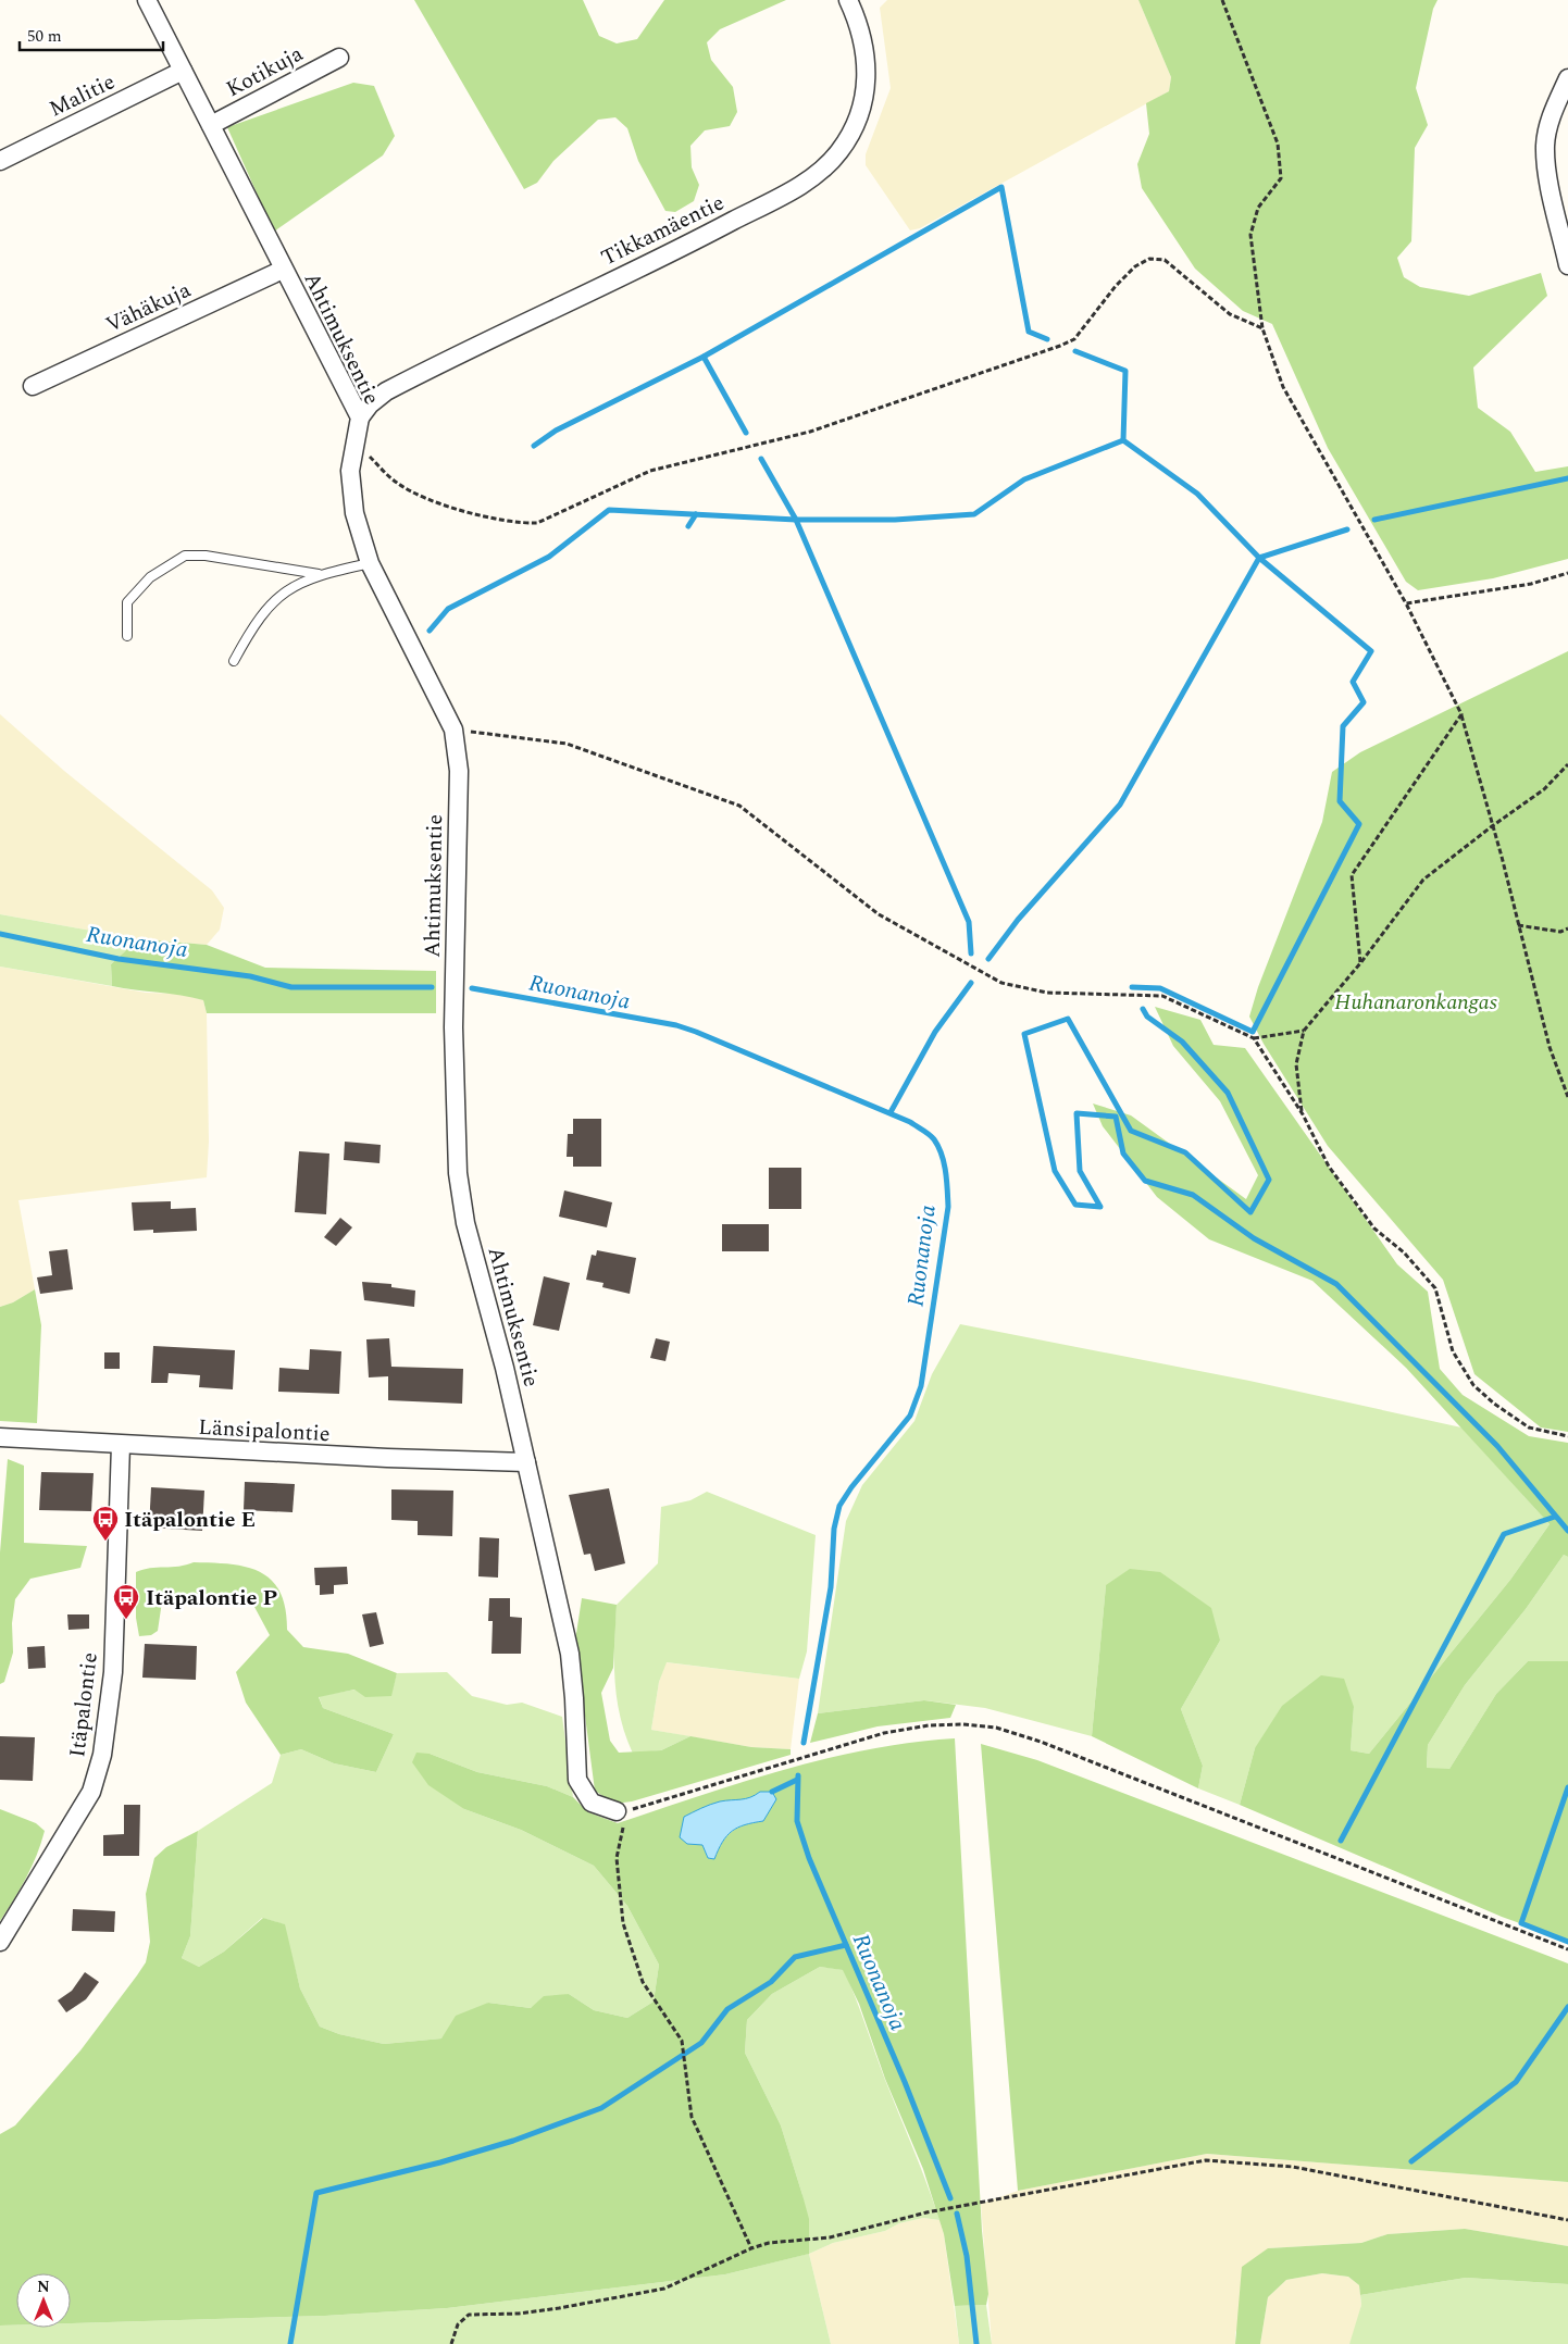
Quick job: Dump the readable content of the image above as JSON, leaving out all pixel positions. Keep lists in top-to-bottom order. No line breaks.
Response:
{"streets":{"street":["Kotikuja","Malitie","Tikkamäentie","Vähäkuja","Ahtimuksentie","Länsipalontie","Itäpalontie"]},"crossings":[["Kotikuja","Ahtimuksentie"],["Malitie","Ahtimuksentie"],["Tikkamäentie","Ahtimuksentie"],["Vähäkuja","Ahtimuksentie"],["Ahtimuksentie","Länsipalontie"],["Länsipalontie","Itäpalontie"]],"water":["Ruonanoja"],"parks":["Huhanaronkangas"],"places":{"bus stop":["Itäpalontie E","Itäpalontie P"]},"scale_bar":"50 m","north":"top"}
